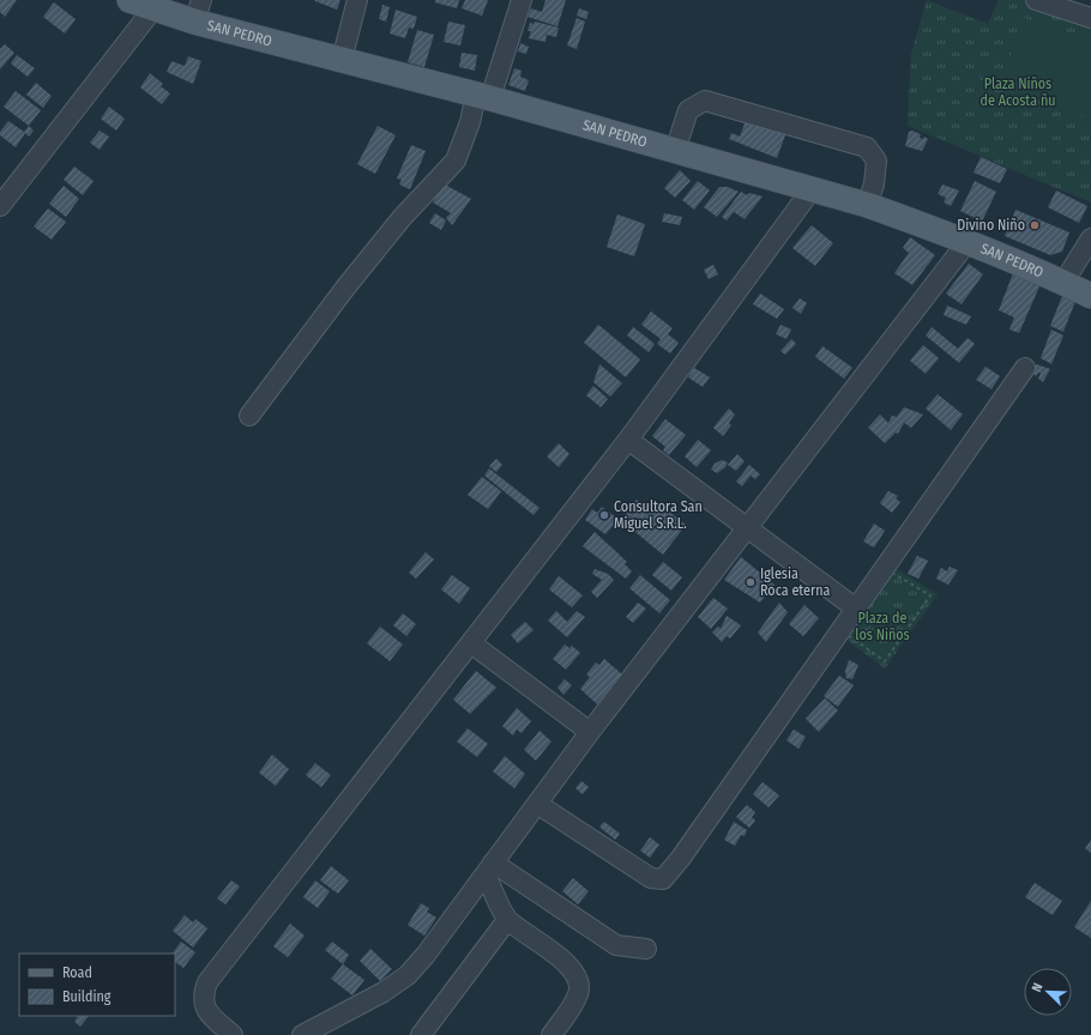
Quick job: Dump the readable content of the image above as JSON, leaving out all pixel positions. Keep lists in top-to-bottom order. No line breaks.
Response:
{"streets":{"main road":["SAN PEDRO"]},"parks":["Plaza Niños de Acosta ñu","Plaza de los Niños"],"places":["Divino Niño","Consultora San Miguel S.R.L.","Iglesia Roca eterna"],"legend":["Road","Building"],"north":"top left"}
